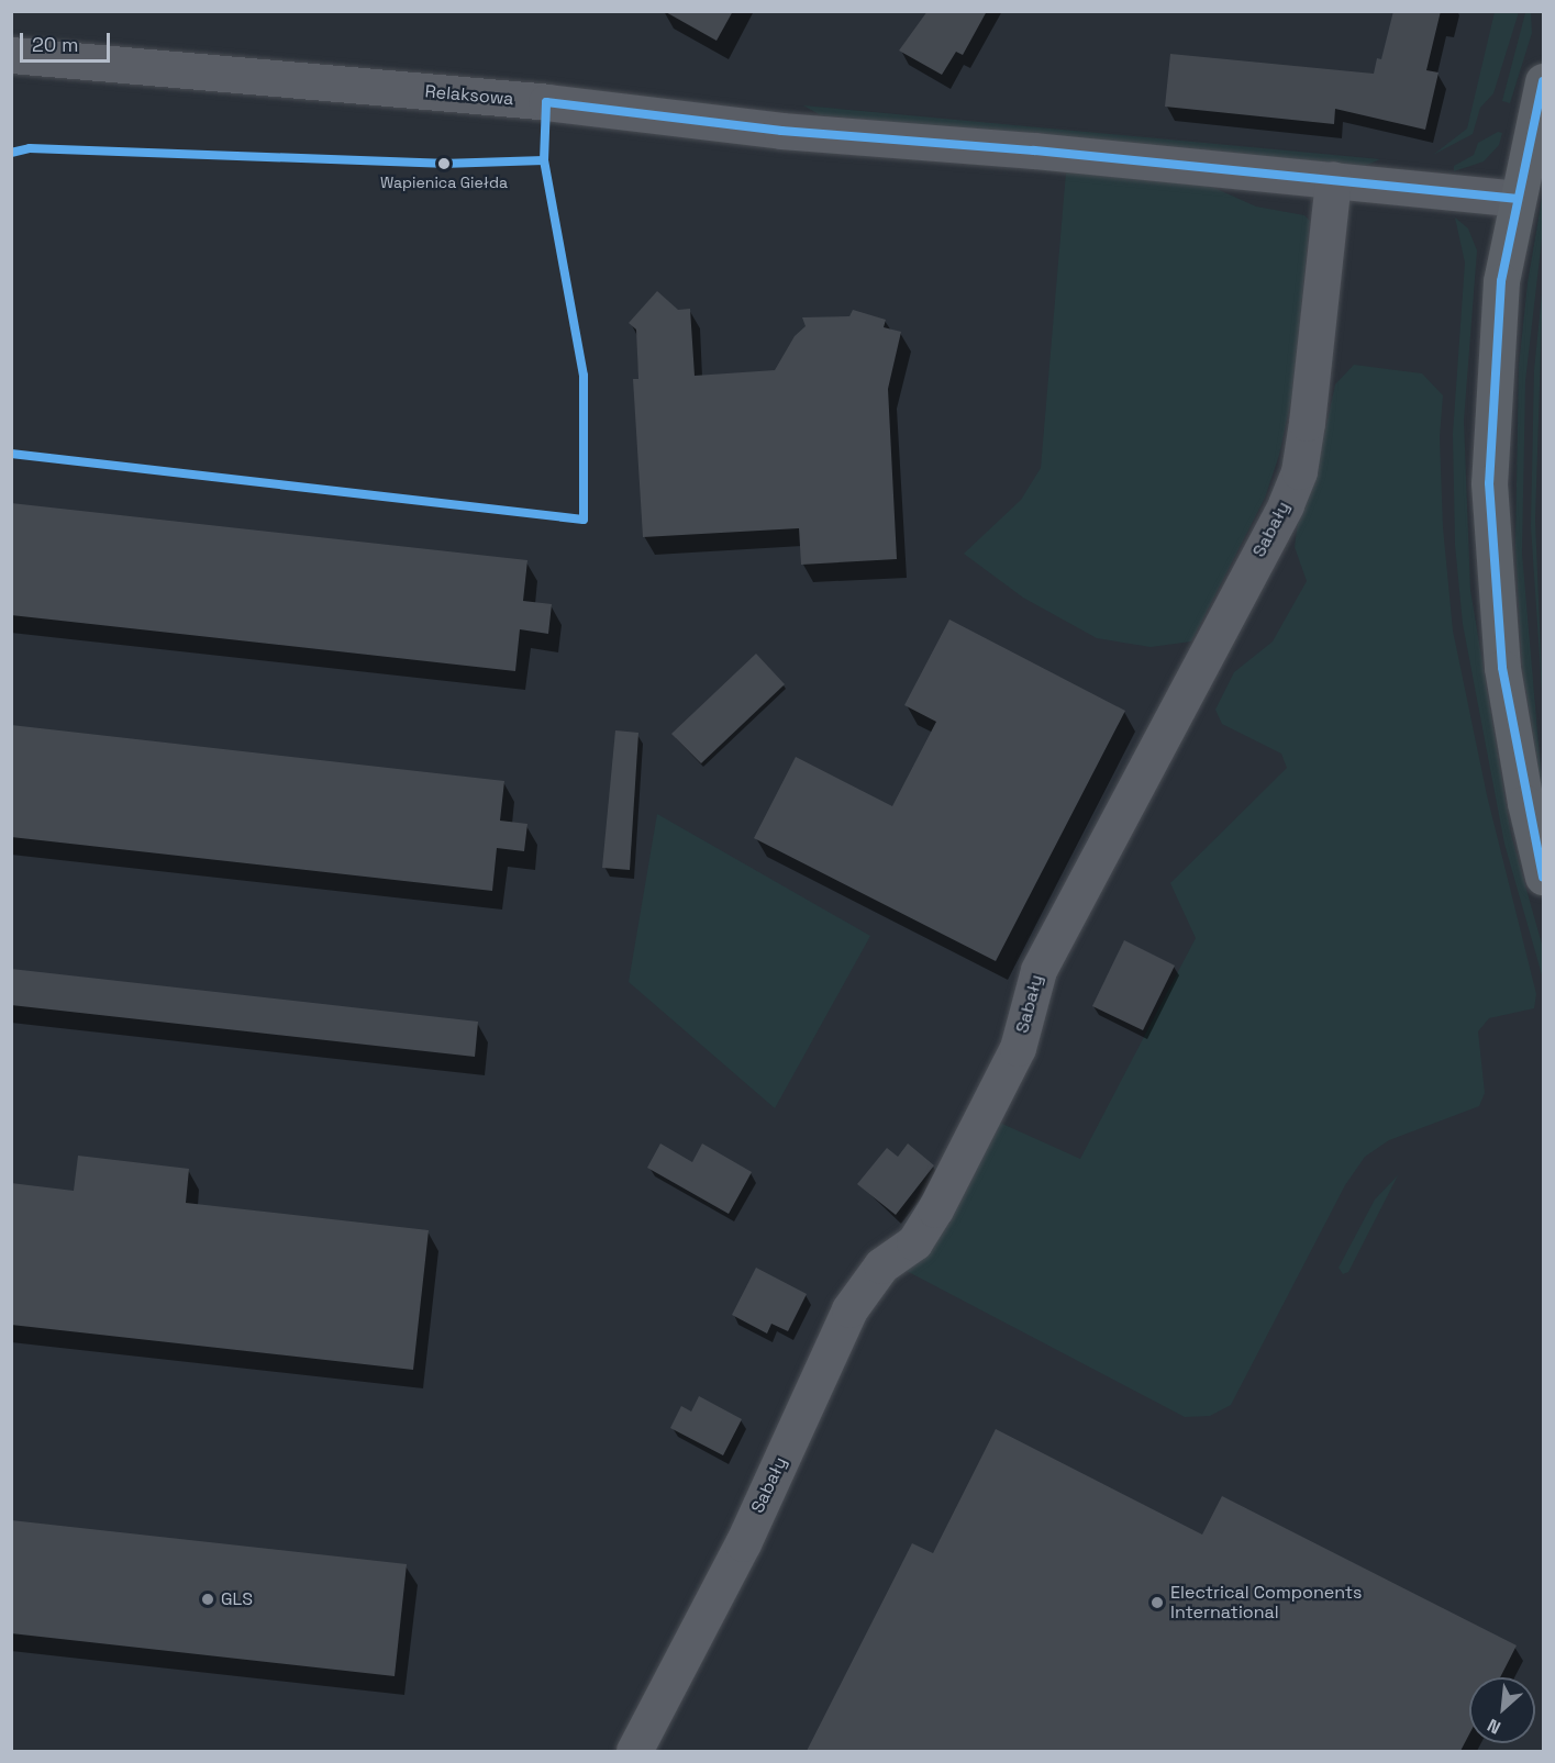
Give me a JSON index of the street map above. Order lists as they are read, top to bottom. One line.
{"streets":{"street":["Relaksowa","Sabały"]},"crossings":[["Relaksowa","Sabały"]],"places":["Wapienica Giełda","GLS","Electrical Components International"],"scale_bar":"20 m","north":"bottom left"}
